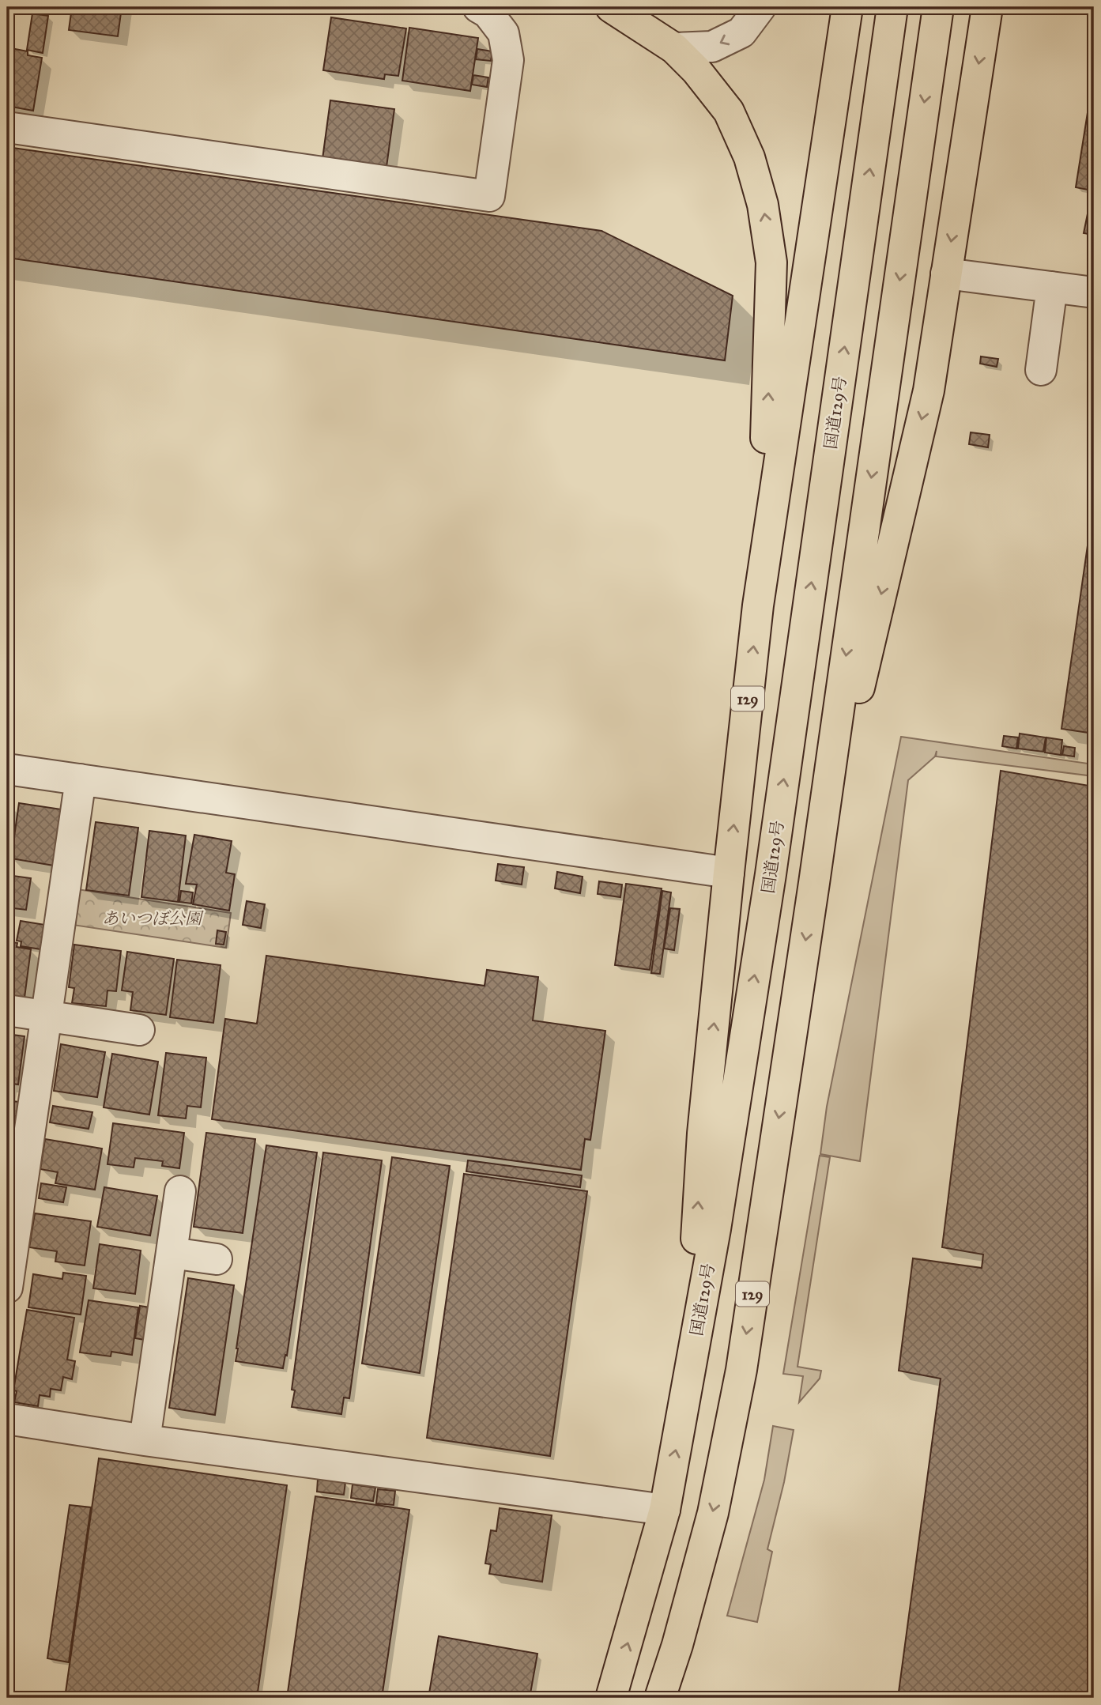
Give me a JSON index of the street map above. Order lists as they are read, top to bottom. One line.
{"streets":{"highway":["国道129号","129"]},"crossings":[["国道129号","129"]],"parks":["あいつぼ公園"]}
